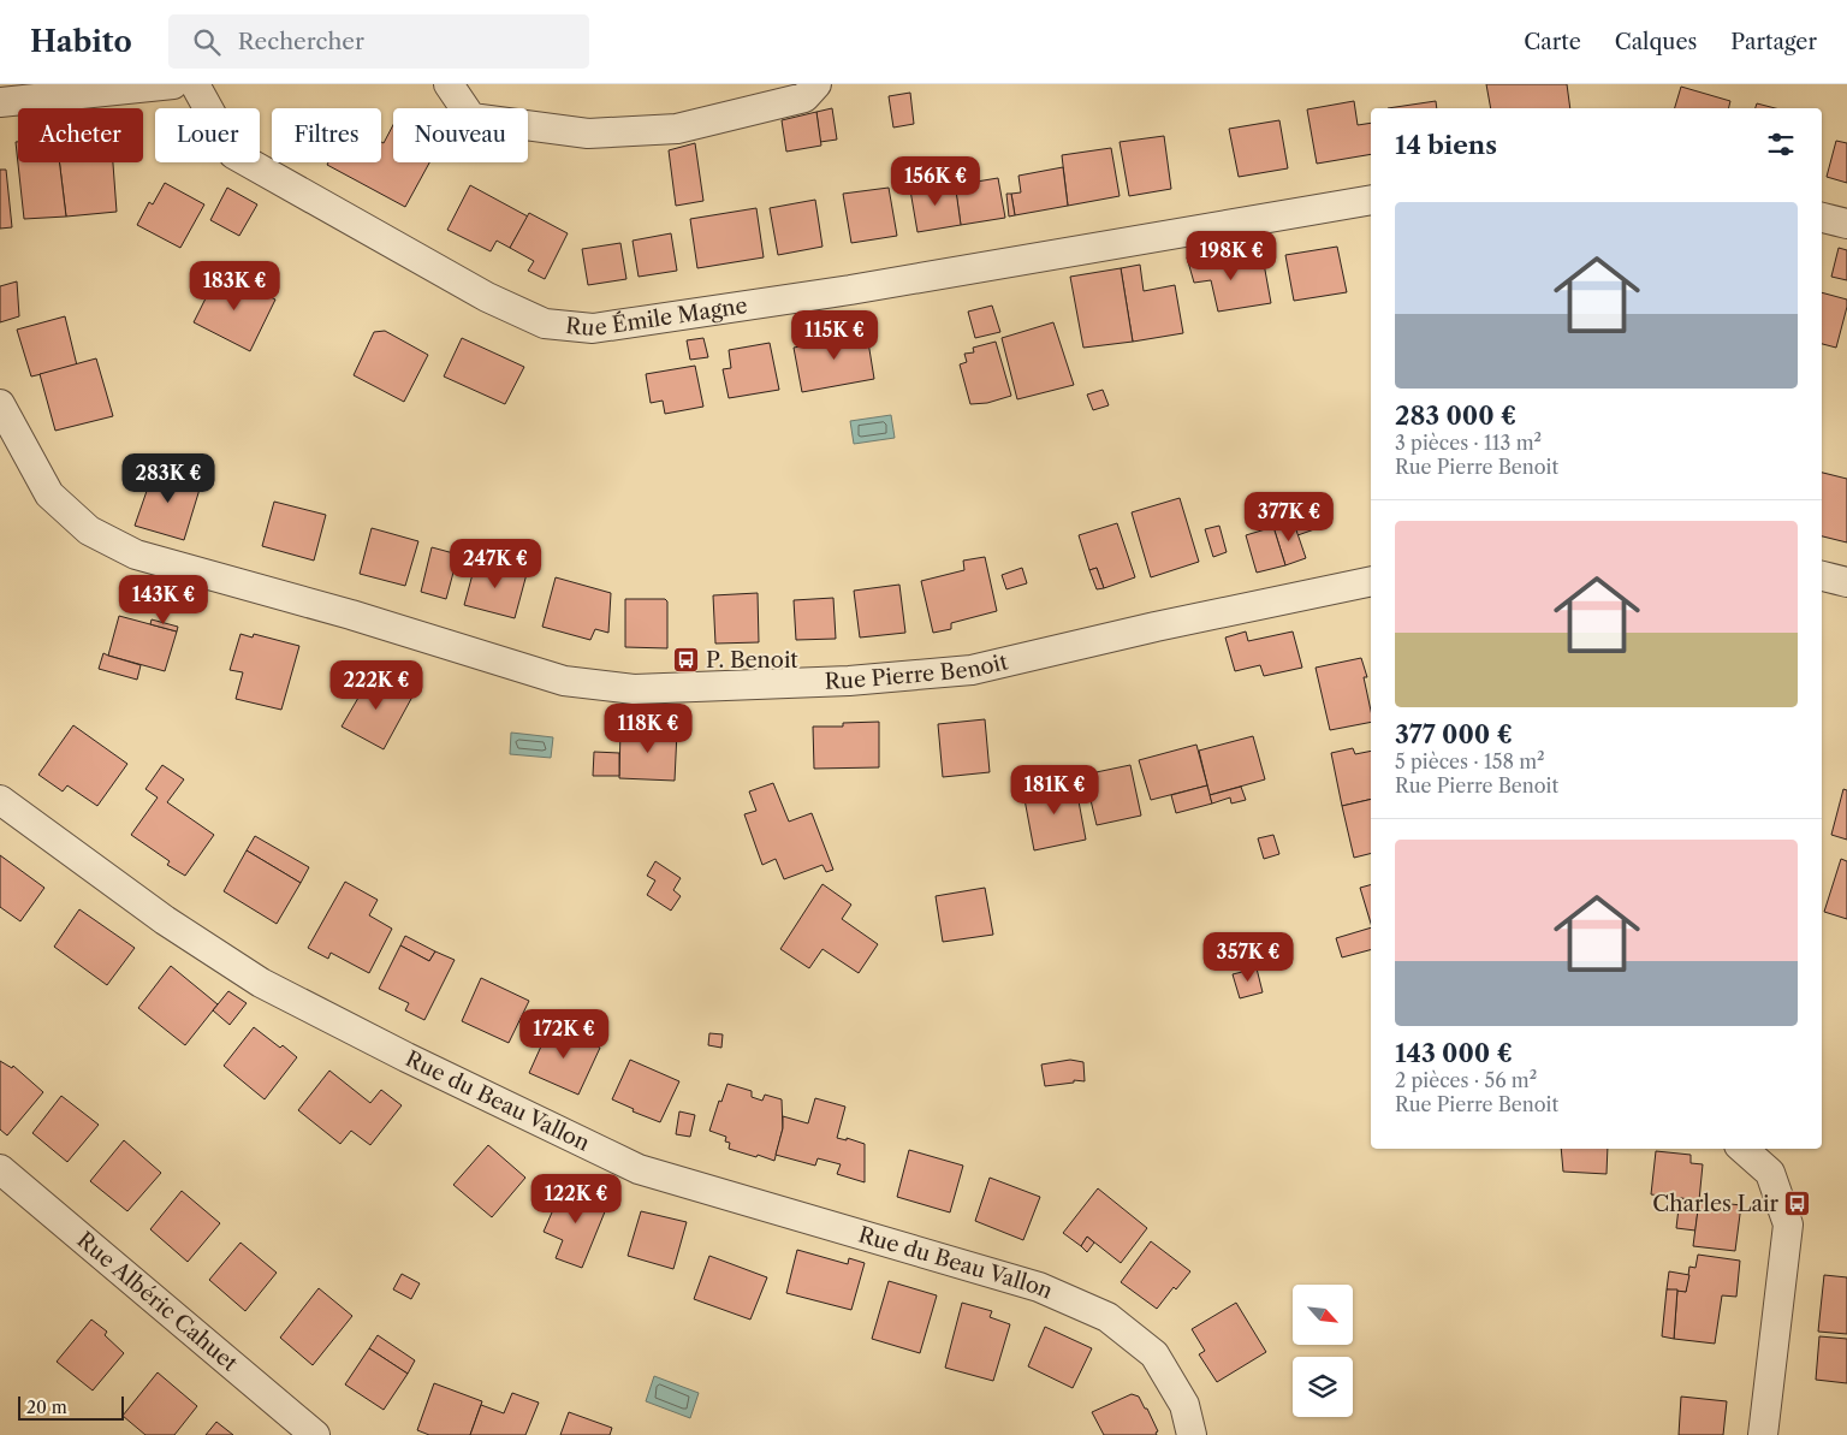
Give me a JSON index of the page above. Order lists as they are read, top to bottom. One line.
{"streets":{"street":["Rue Émile Magne","Rue Pierre Benoit","Rue du Beau Vallon","Rue Albéric Cahuet"]},"places":{"bus stop":["P. Benoit","Charles Lair"]},"scale_bar":"20 m","north":"bottom right","page":{"header":"Habito","search":"Rechercher","nav":["Carte","Calques","Partager"],"chip":["Acheter","Louer","Filtres","Nouveau"],"heading":"14 biens","price":["156K €","198K €","183K €","115K €","283K €","377K €","247K €","143K €","222K €","118K €","181K €","357K €","172K €","122K €"],"list":[{"name":"283 000 €","note":"3 pièces · 113 m² · Rue Pierre Benoit"},{"name":"377 000 €","note":"5 pièces · 158 m² · Rue Pierre Benoit"},{"name":"143 000 €","note":"2 pièces · 56 m² · Rue Pierre Benoit"}],"scale":"20 m"}}
